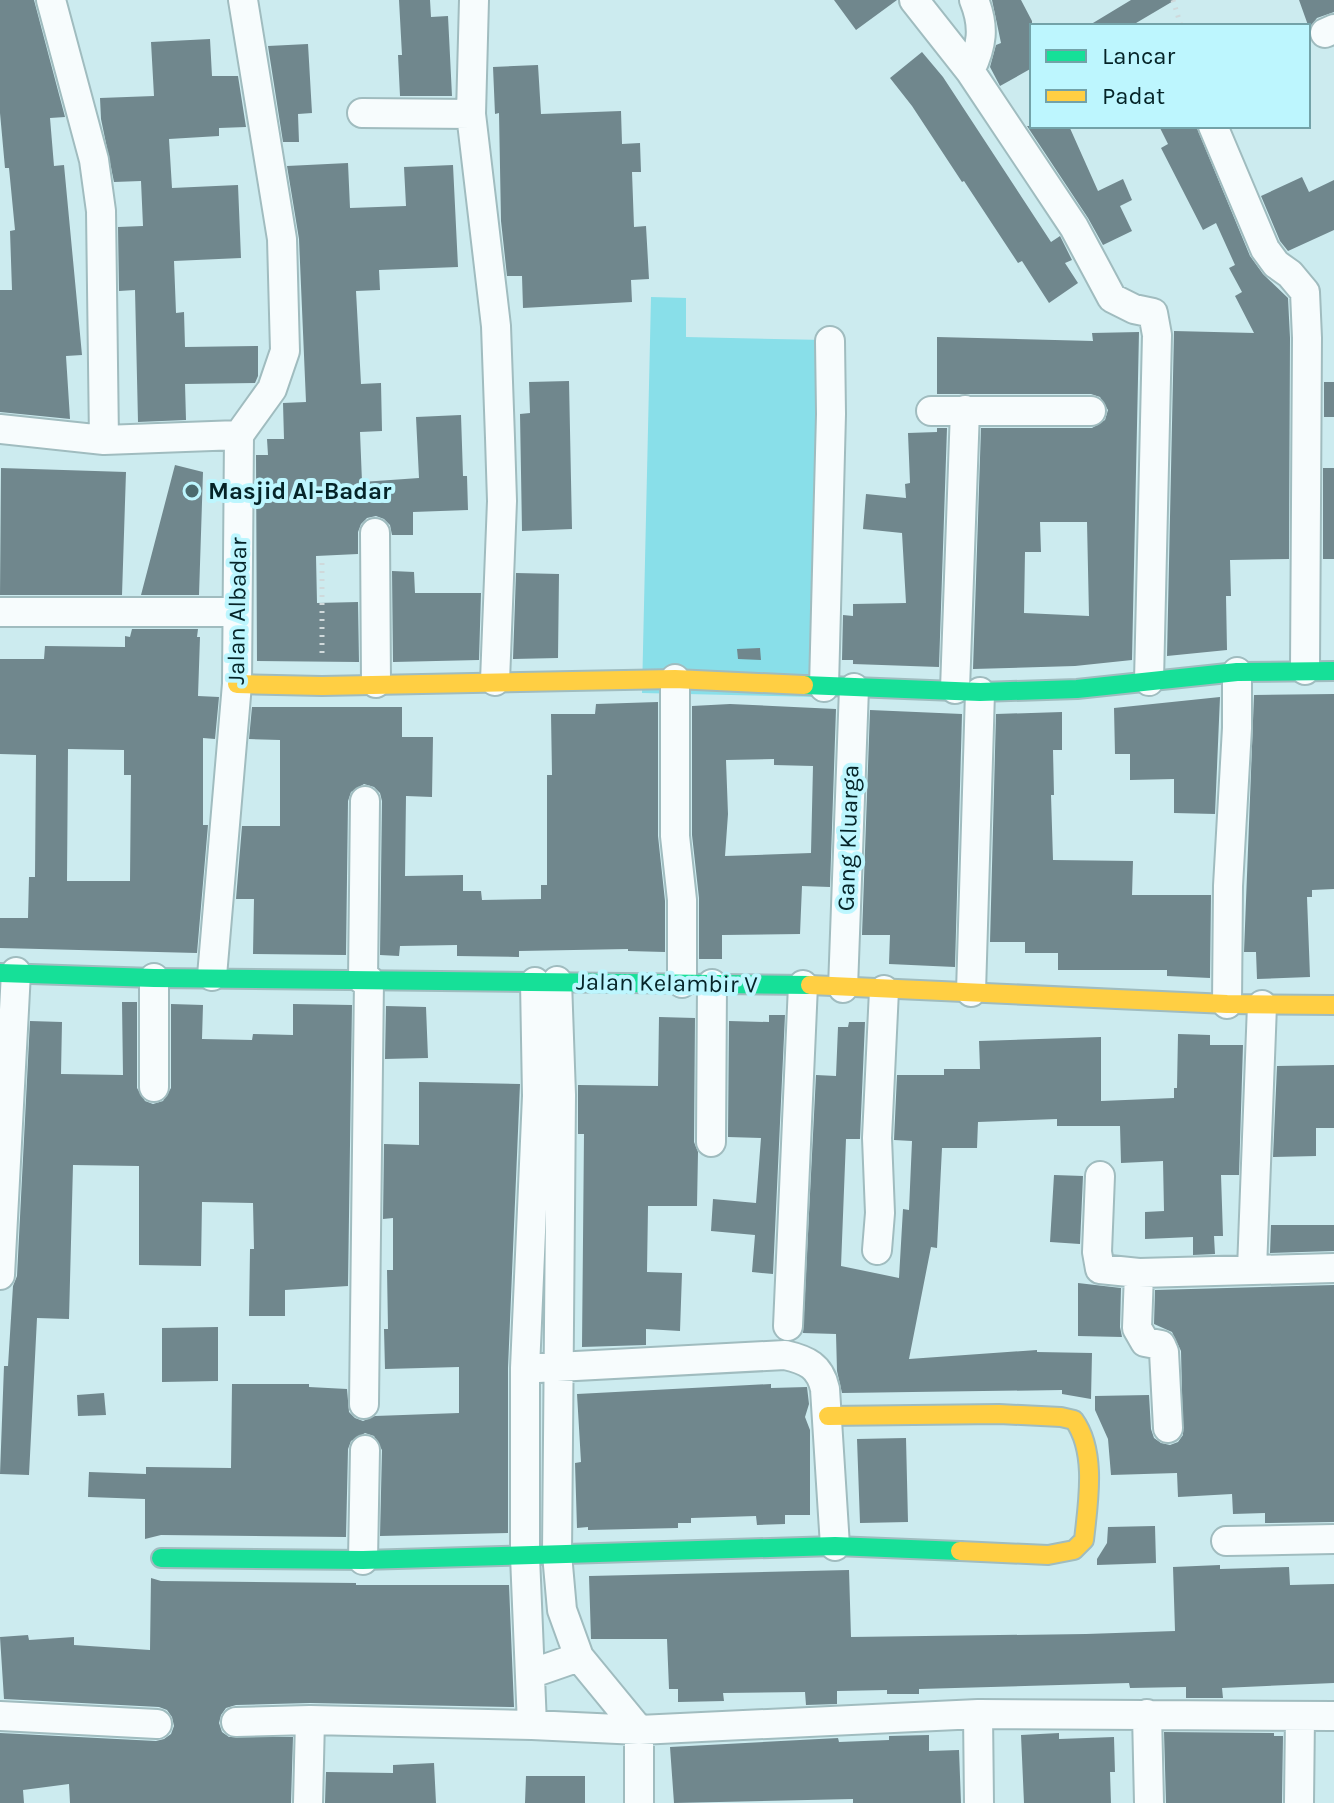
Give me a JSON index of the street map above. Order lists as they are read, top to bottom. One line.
{"streets":{"street":["Jalan Albadar","Gang Kluarga","Jalan Kelambir V"]},"crossings":[["Jalan Albadar","Jalan Kelambir V"],["Gang Kluarga","Jalan Kelambir V"]],"places":["Masjid Al-Badar"],"legend":["Lancar","Padat"]}
